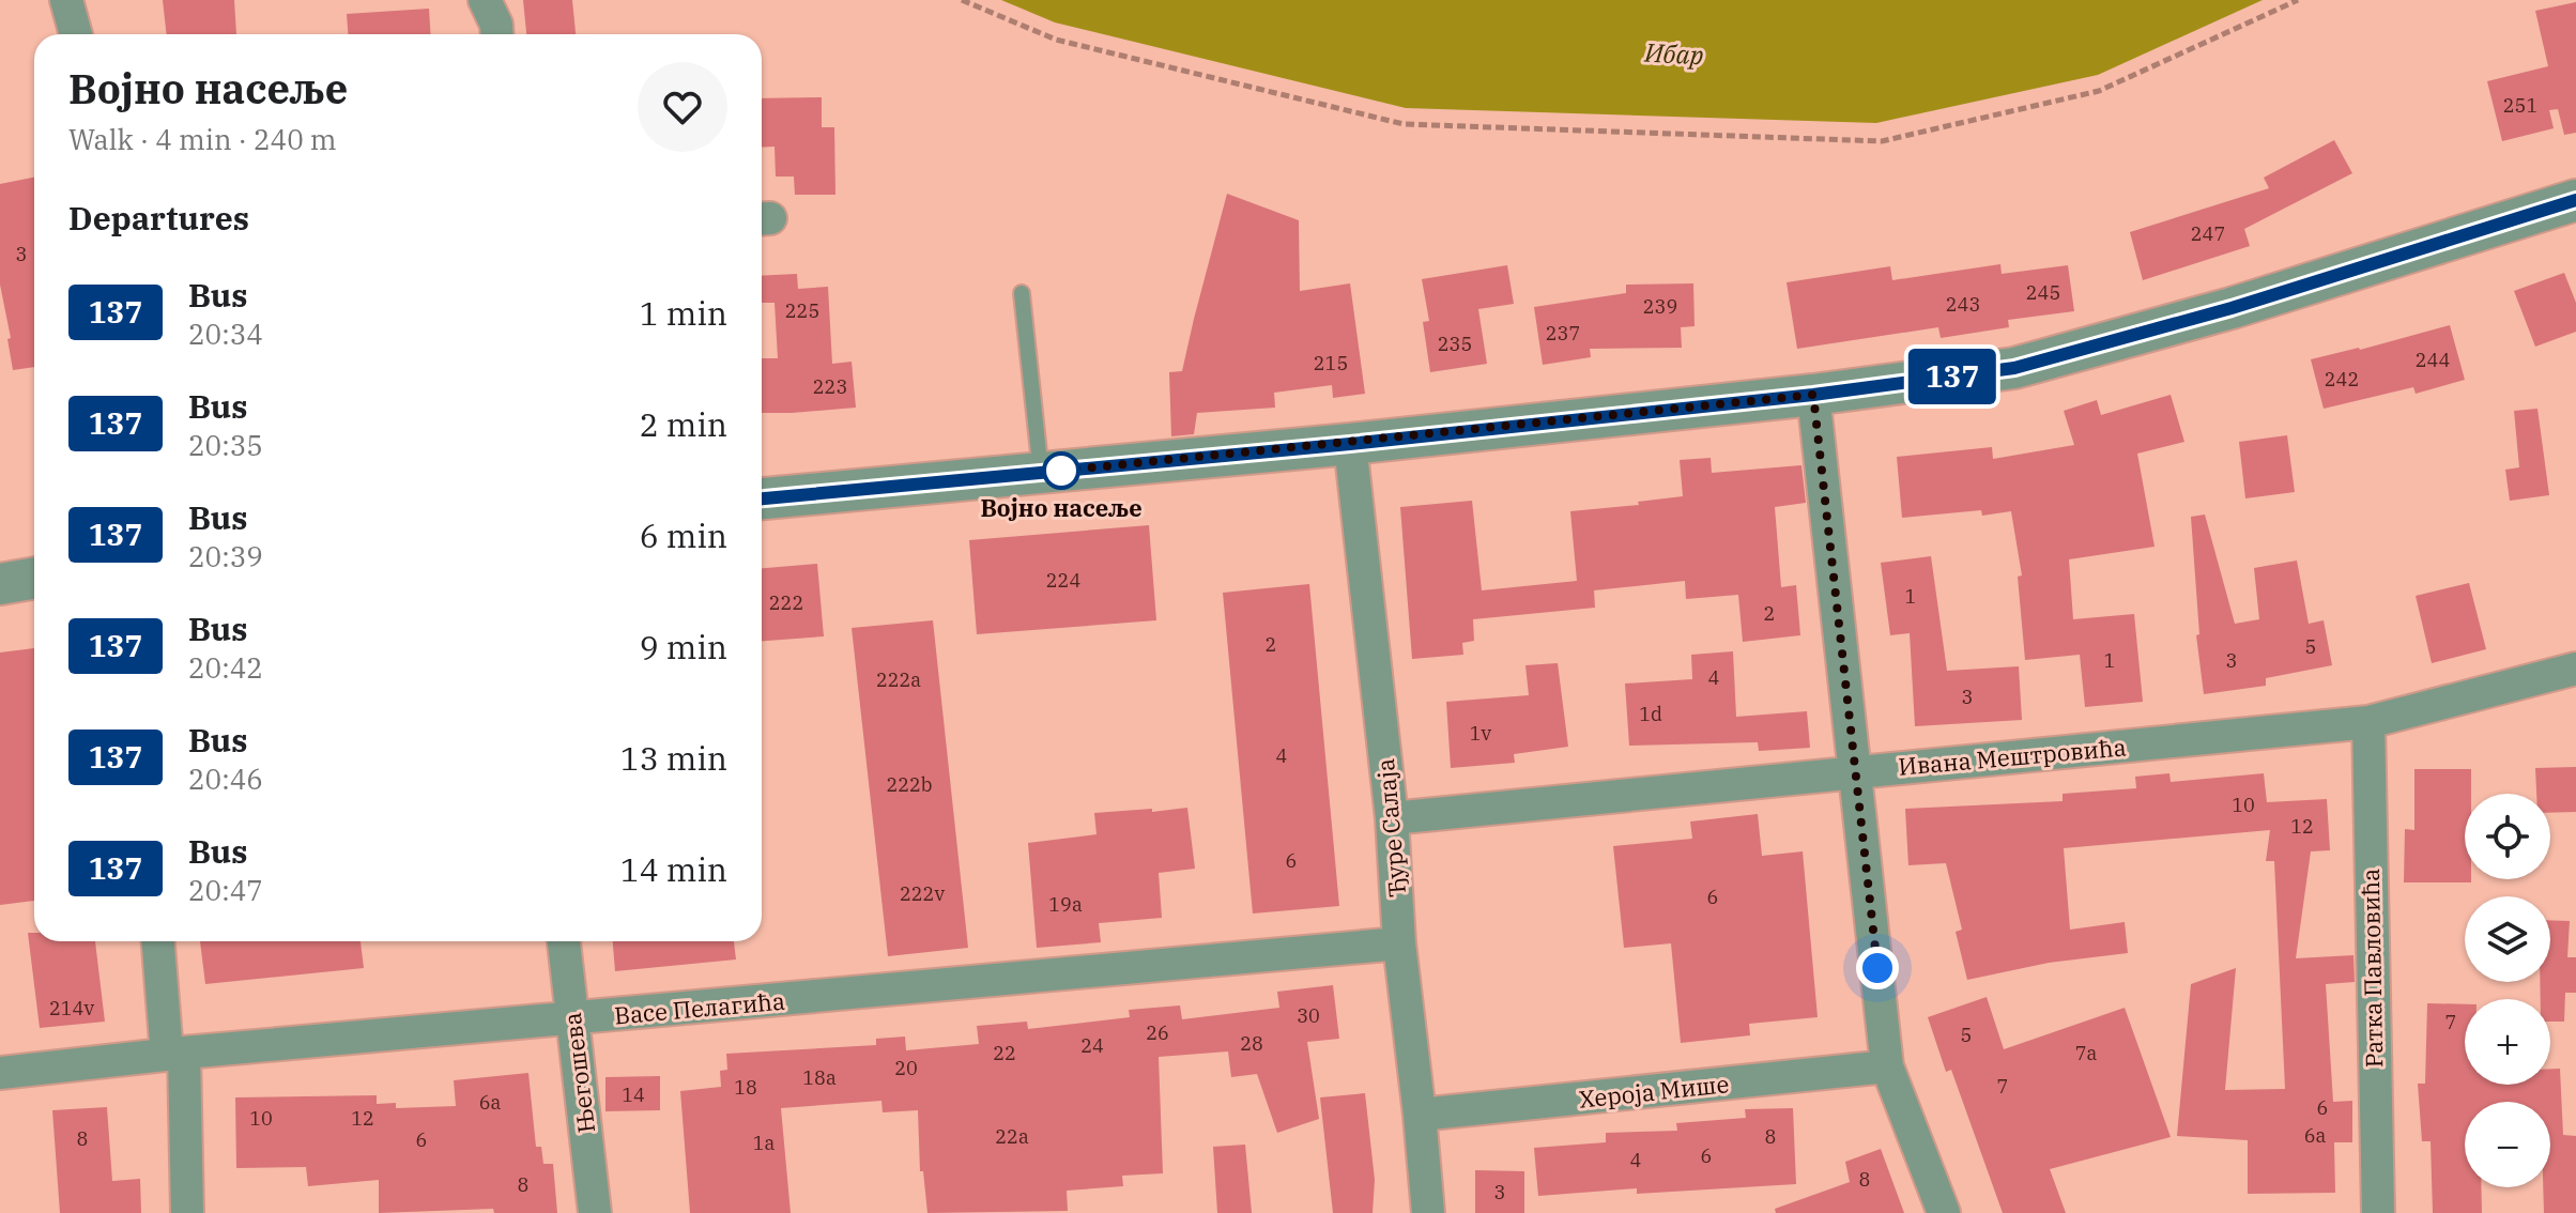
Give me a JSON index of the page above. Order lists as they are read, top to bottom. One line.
{"streets":{"street":["Ивана Мештровића","Ђуре Салаја","Ратка Павловића","Васе Пелагића","Његошева","Хероја Мише"]},"crossings":[["Ивана Мештровића","Ђуре Салаја"],["Ивана Мештровића","Ратка Павловића"],["Ђуре Салаја","Васе Пелагића"],["Ђуре Салаја","Хероја Мише"],["Васе Пелагића","Његошева"]],"water":["Ибар"],"places":["Војно насеље"],"lines":["bus line 137"],"house_numbers":["251","247","3","245","243","239","225","237","235","244","215","242","223","224","1","222","2","2","5","1","3","4","222a","3","1d","1v","4","222b","10","12","6","222v","6","19a","214v","30","7","26","5","28","24","22","7a","20","18a","7","18","14","6a","6","10","12","6a","22a","8","8","6","1a","6","4","8","8","3"],"page":{"on_map":"137","heading":[["Војно насеље","Walk · 4 min · 240 m"],"Departures"],"list":[{"mark":"137","name":"Bus","note":"20:34","value":"1 min"},{"mark":"137","name":"Bus","note":"20:35","value":"2 min"},{"mark":"137","name":"Bus","note":"20:39","value":"6 min"},{"mark":"137","name":"Bus","note":"20:42","value":"9 min"},{"mark":"137","name":"Bus","note":"20:46","value":"13 min"},{"mark":"137","name":"Bus","note":"20:47","value":"14 min"}],"map_buttons":["+","−"]}}
